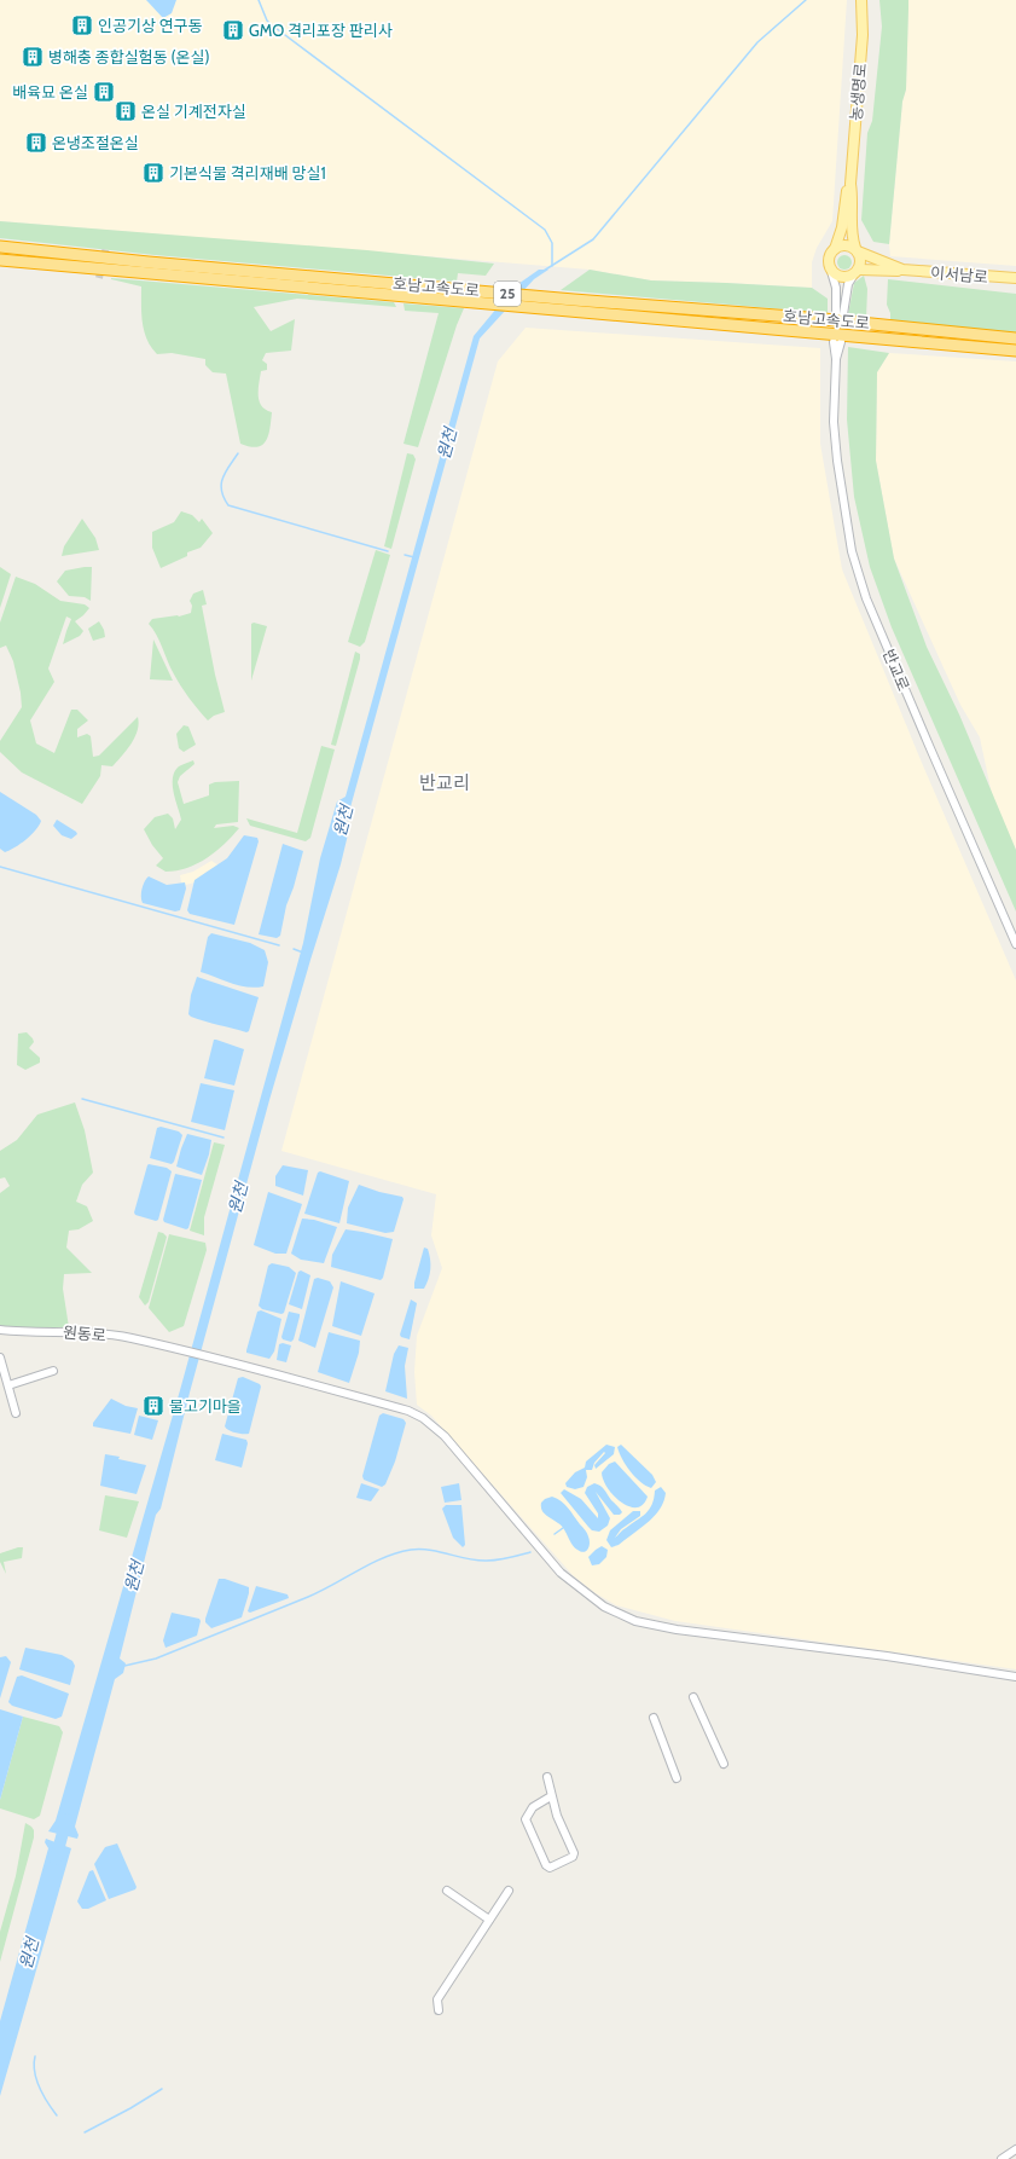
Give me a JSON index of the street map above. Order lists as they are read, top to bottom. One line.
{"streets":{"highway":["호남고속도로","25"],"main road":["농생명로","이서남로"],"street":["반교로","원동로"]},"crossings":[["농생명로","이서남로"]],"districts":["반교리"],"water":["원천"],"places":{"building":["인공기상 연구동","GMO 격리포장 판리사","병해충 종합실험동 (온실)","배육묘 온실","온실 기계전자실","온냉조절온실","기본식물 격리재배 망실1","물고기마을"]}}
